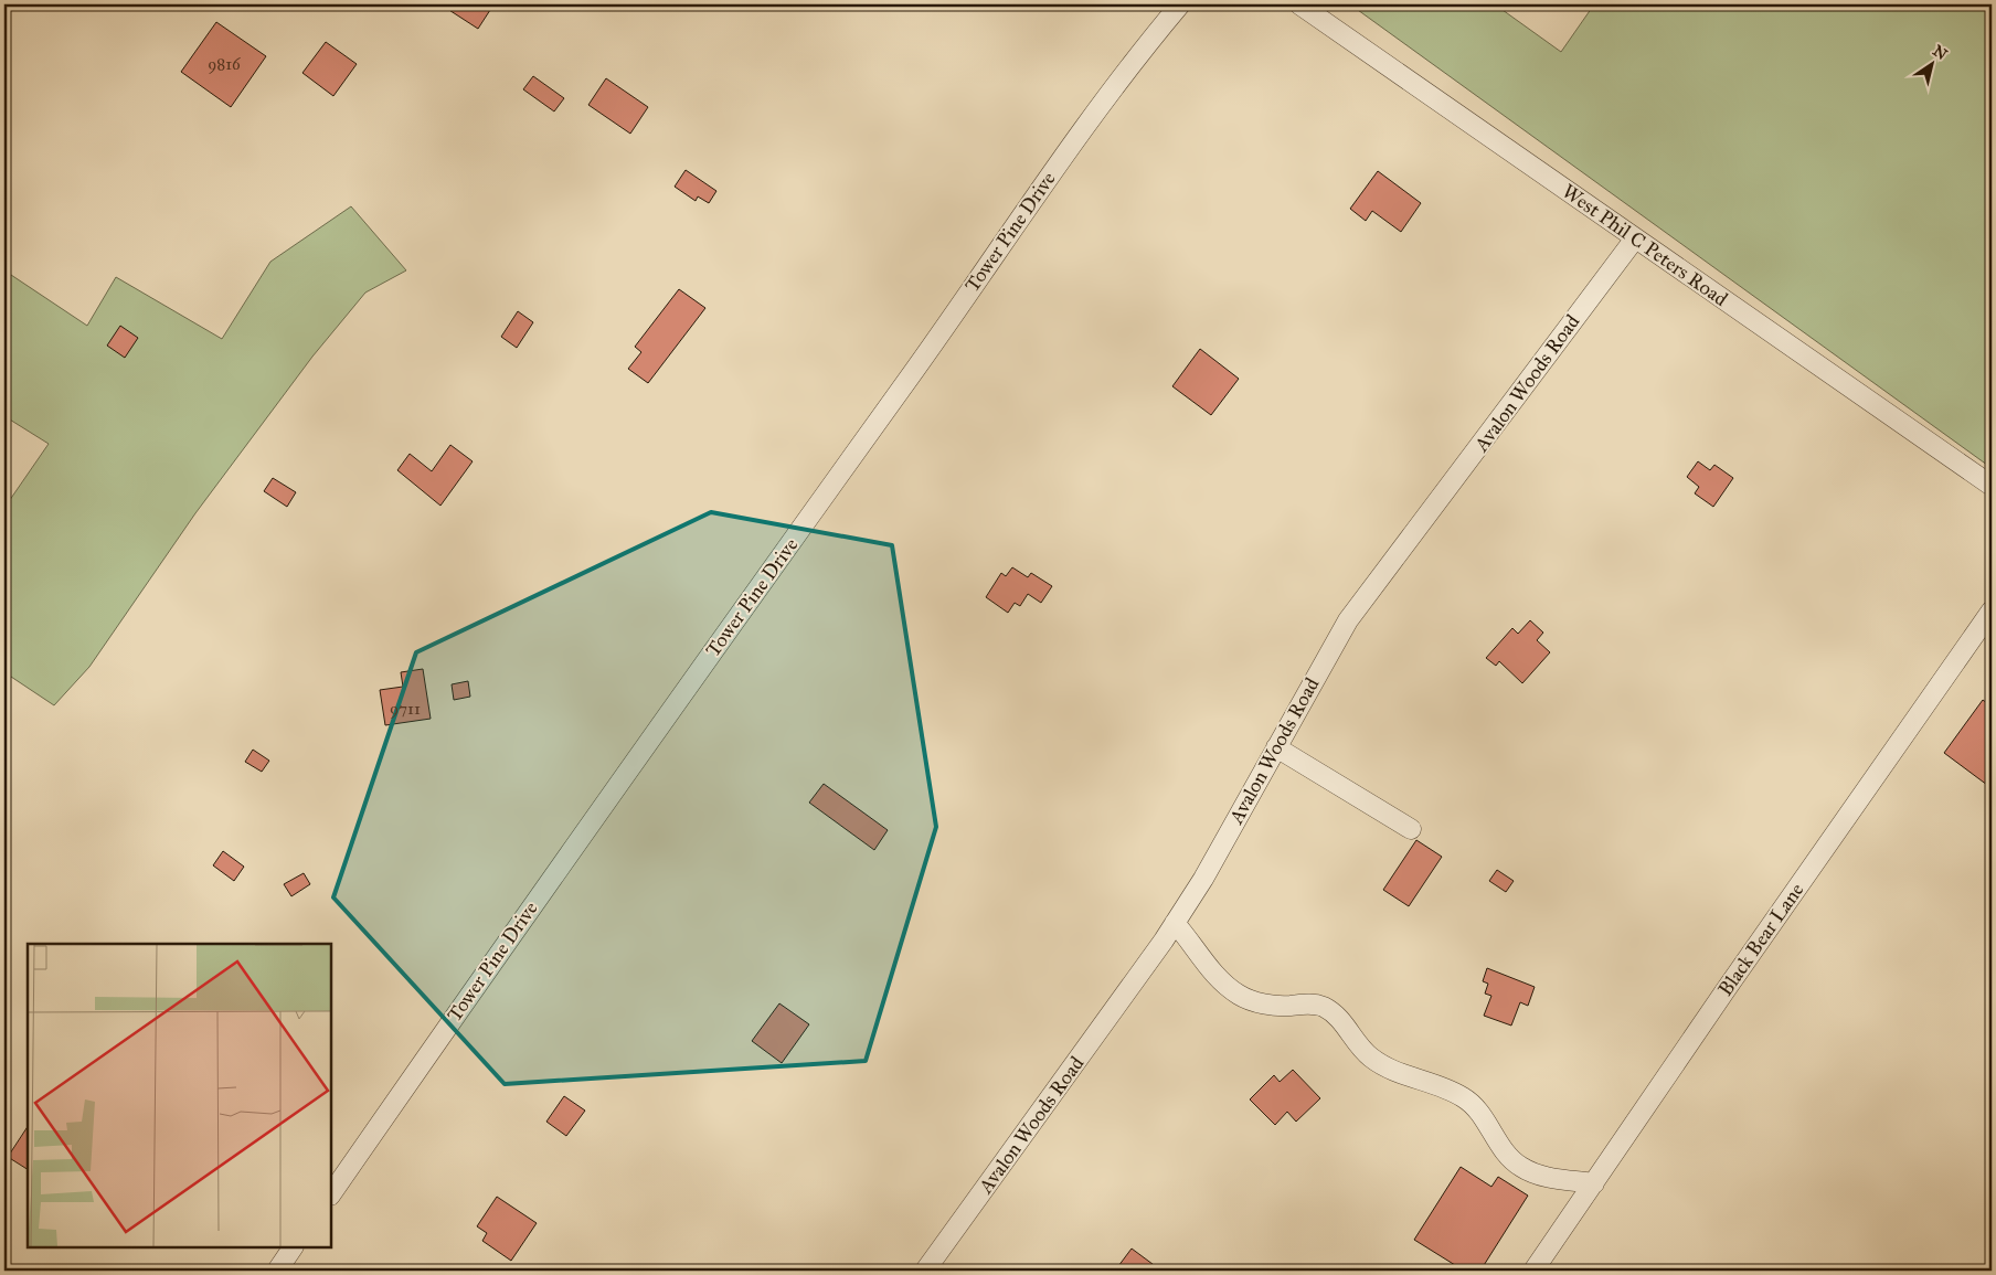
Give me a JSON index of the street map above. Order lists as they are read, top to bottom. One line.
{"streets":{"street":["Tower Pine Drive","West Phil C Peters Road","Avalon Woods Road","Black Bear Lane"]},"crossings":[["West Phil C Peters Road","Avalon Woods Road"]],"house_numbers":["9816","9711"],"north":"top right"}
